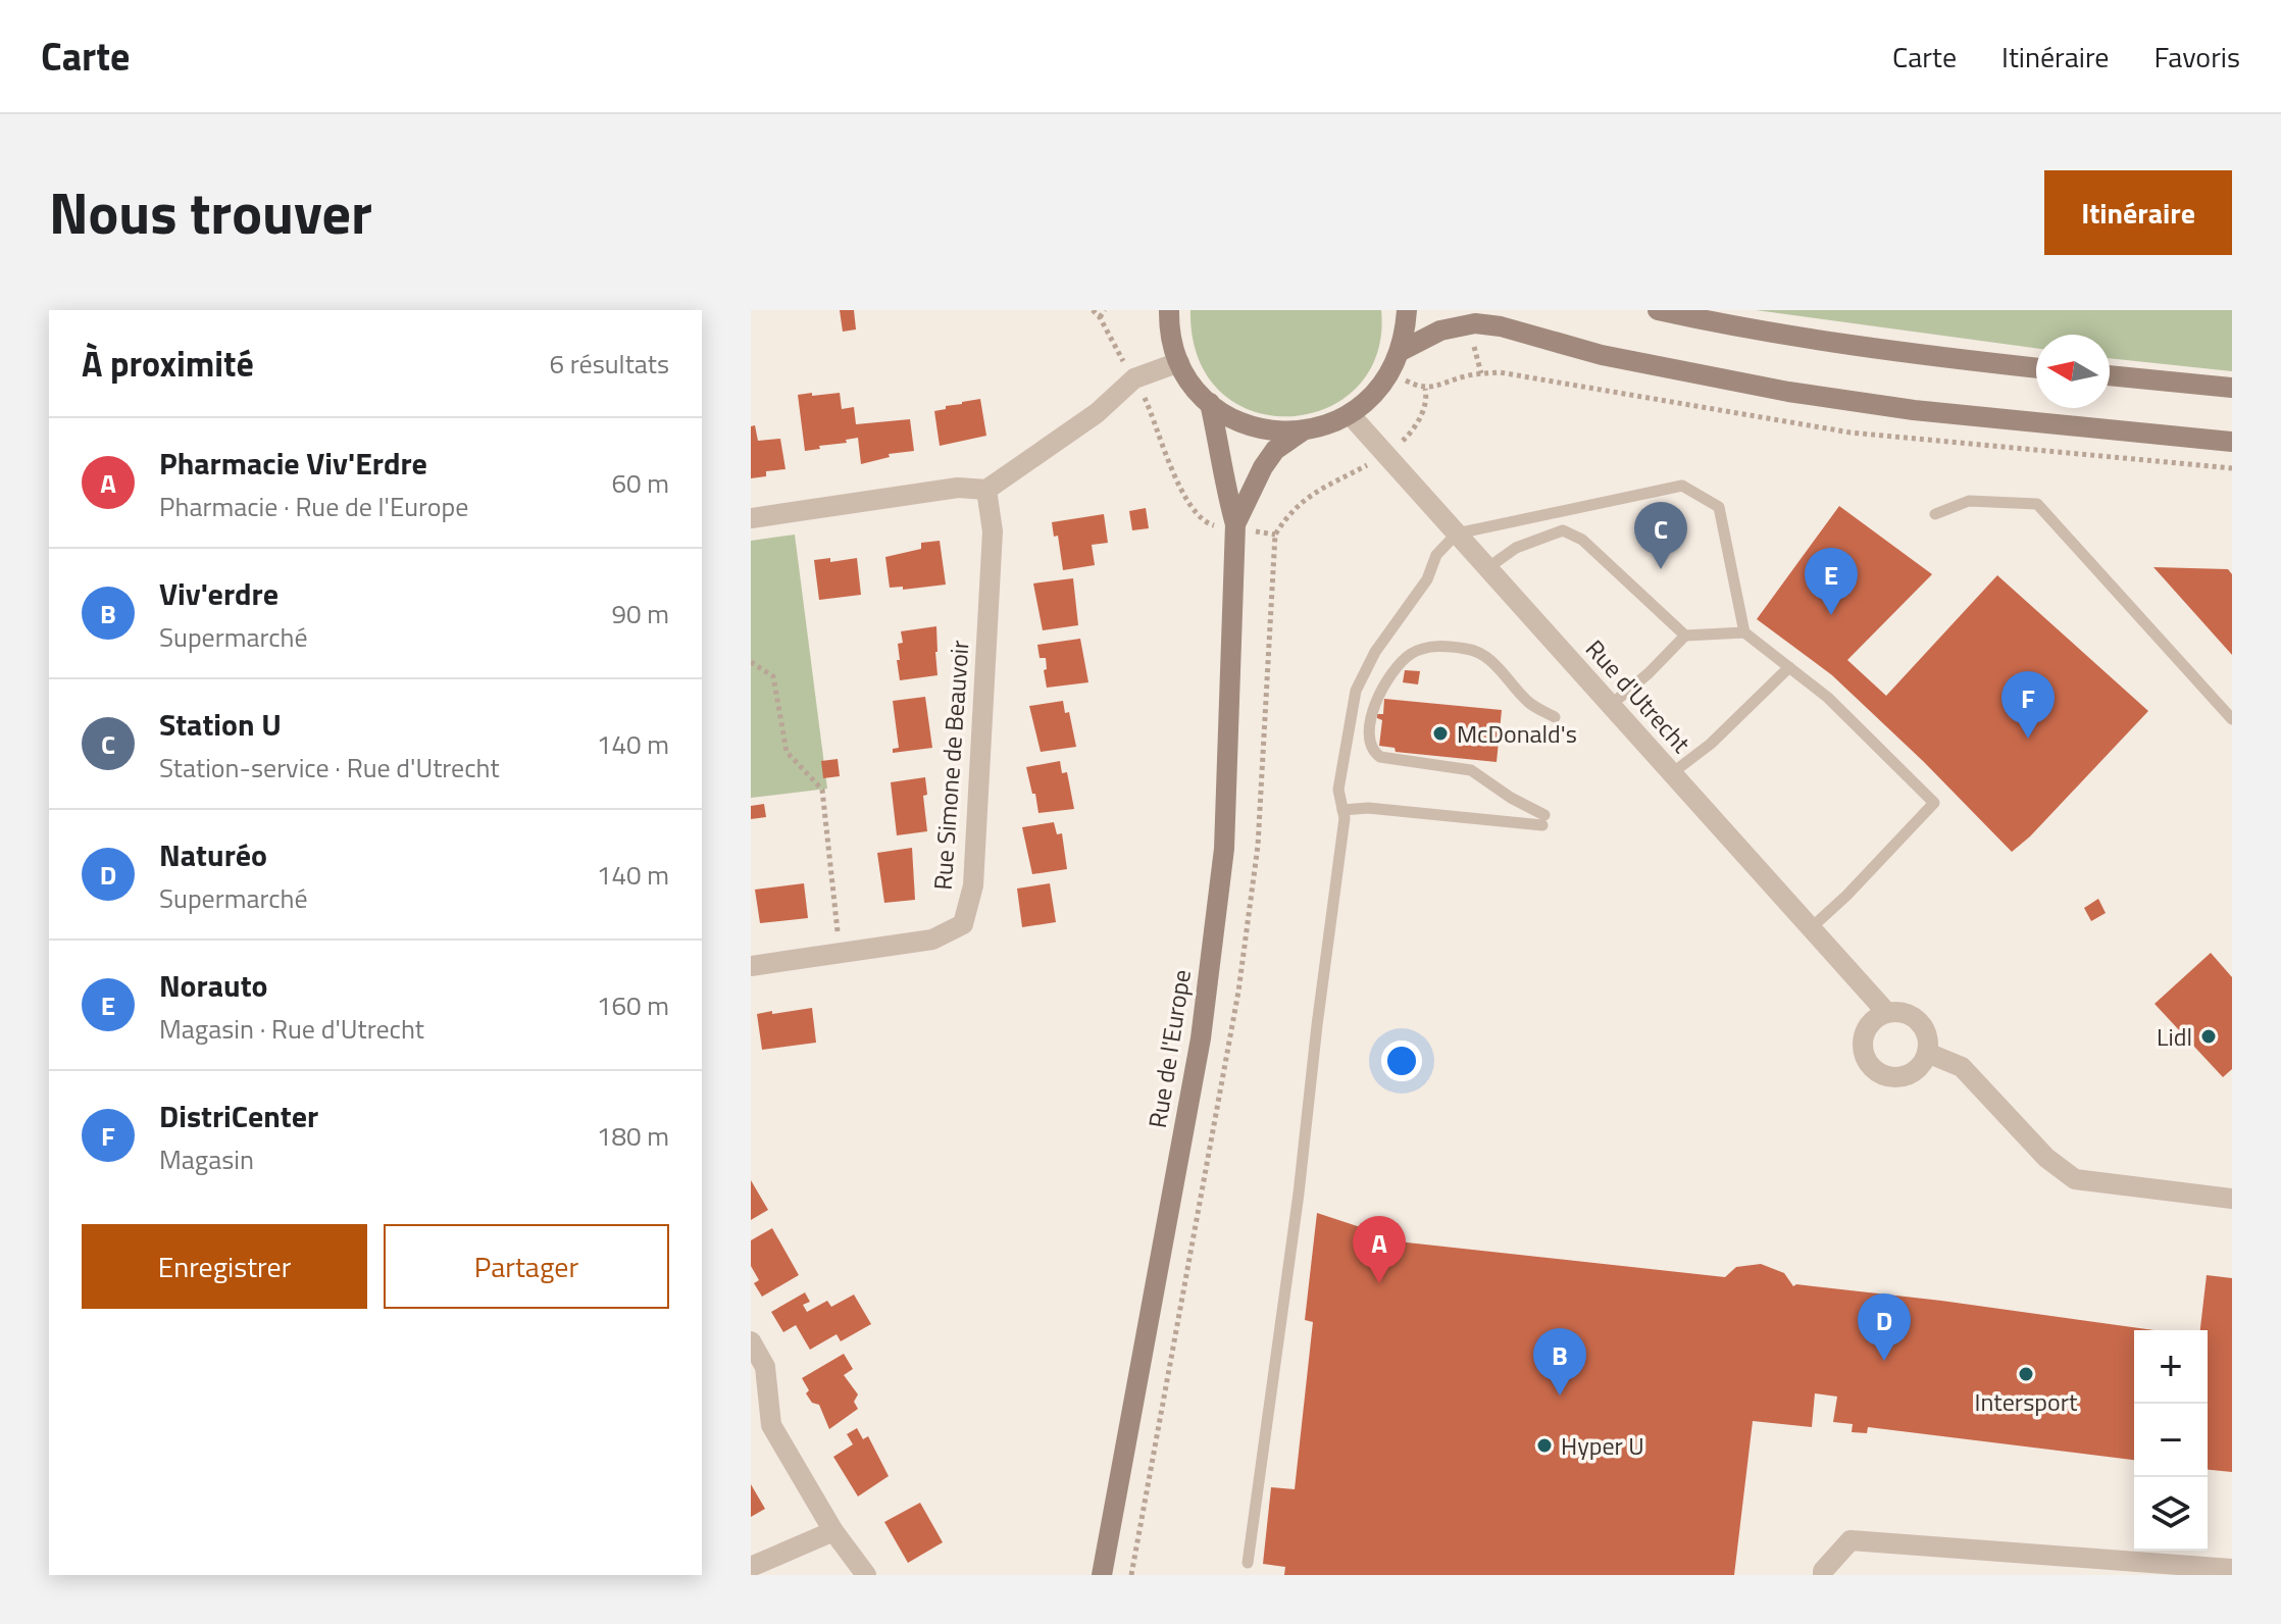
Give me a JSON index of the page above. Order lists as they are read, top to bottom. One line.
{"streets":{"main road":["Rue de l'Europe"],"street":["Rue d'Utrecht","Rue Simone de Beauvoir"]},"places":["McDonald's","Lidl","Intersport","Hyper U"],"north":"left","page":{"header":"Carte","nav":["Carte","Itinéraire","Favoris"],"title":"Nous trouver","buttons":["Itinéraire",["Enregistrer","Partager"]],"heading":["À proximité","6 résultats"],"list":[{"mark":"A","name":"Pharmacie Viv'Erdre","note":"Pharmacie · Rue de l'Europe","value":"60 m"},{"mark":"B","name":"Viv'erdre","note":"Supermarché","value":"90 m"},{"mark":"C","name":"Station U","note":"Station-service · Rue d'Utrecht","value":"140 m"},{"mark":"D","name":"Naturéo","note":"Supermarché","value":"140 m"},{"mark":"E","name":"Norauto","note":"Magasin · Rue d'Utrecht","value":"160 m"},{"mark":"F","name":"DistriCenter","note":"Magasin","value":"180 m"}],"pins":["C","E","F","A","D","B"],"map_buttons":["+","−"]}}
